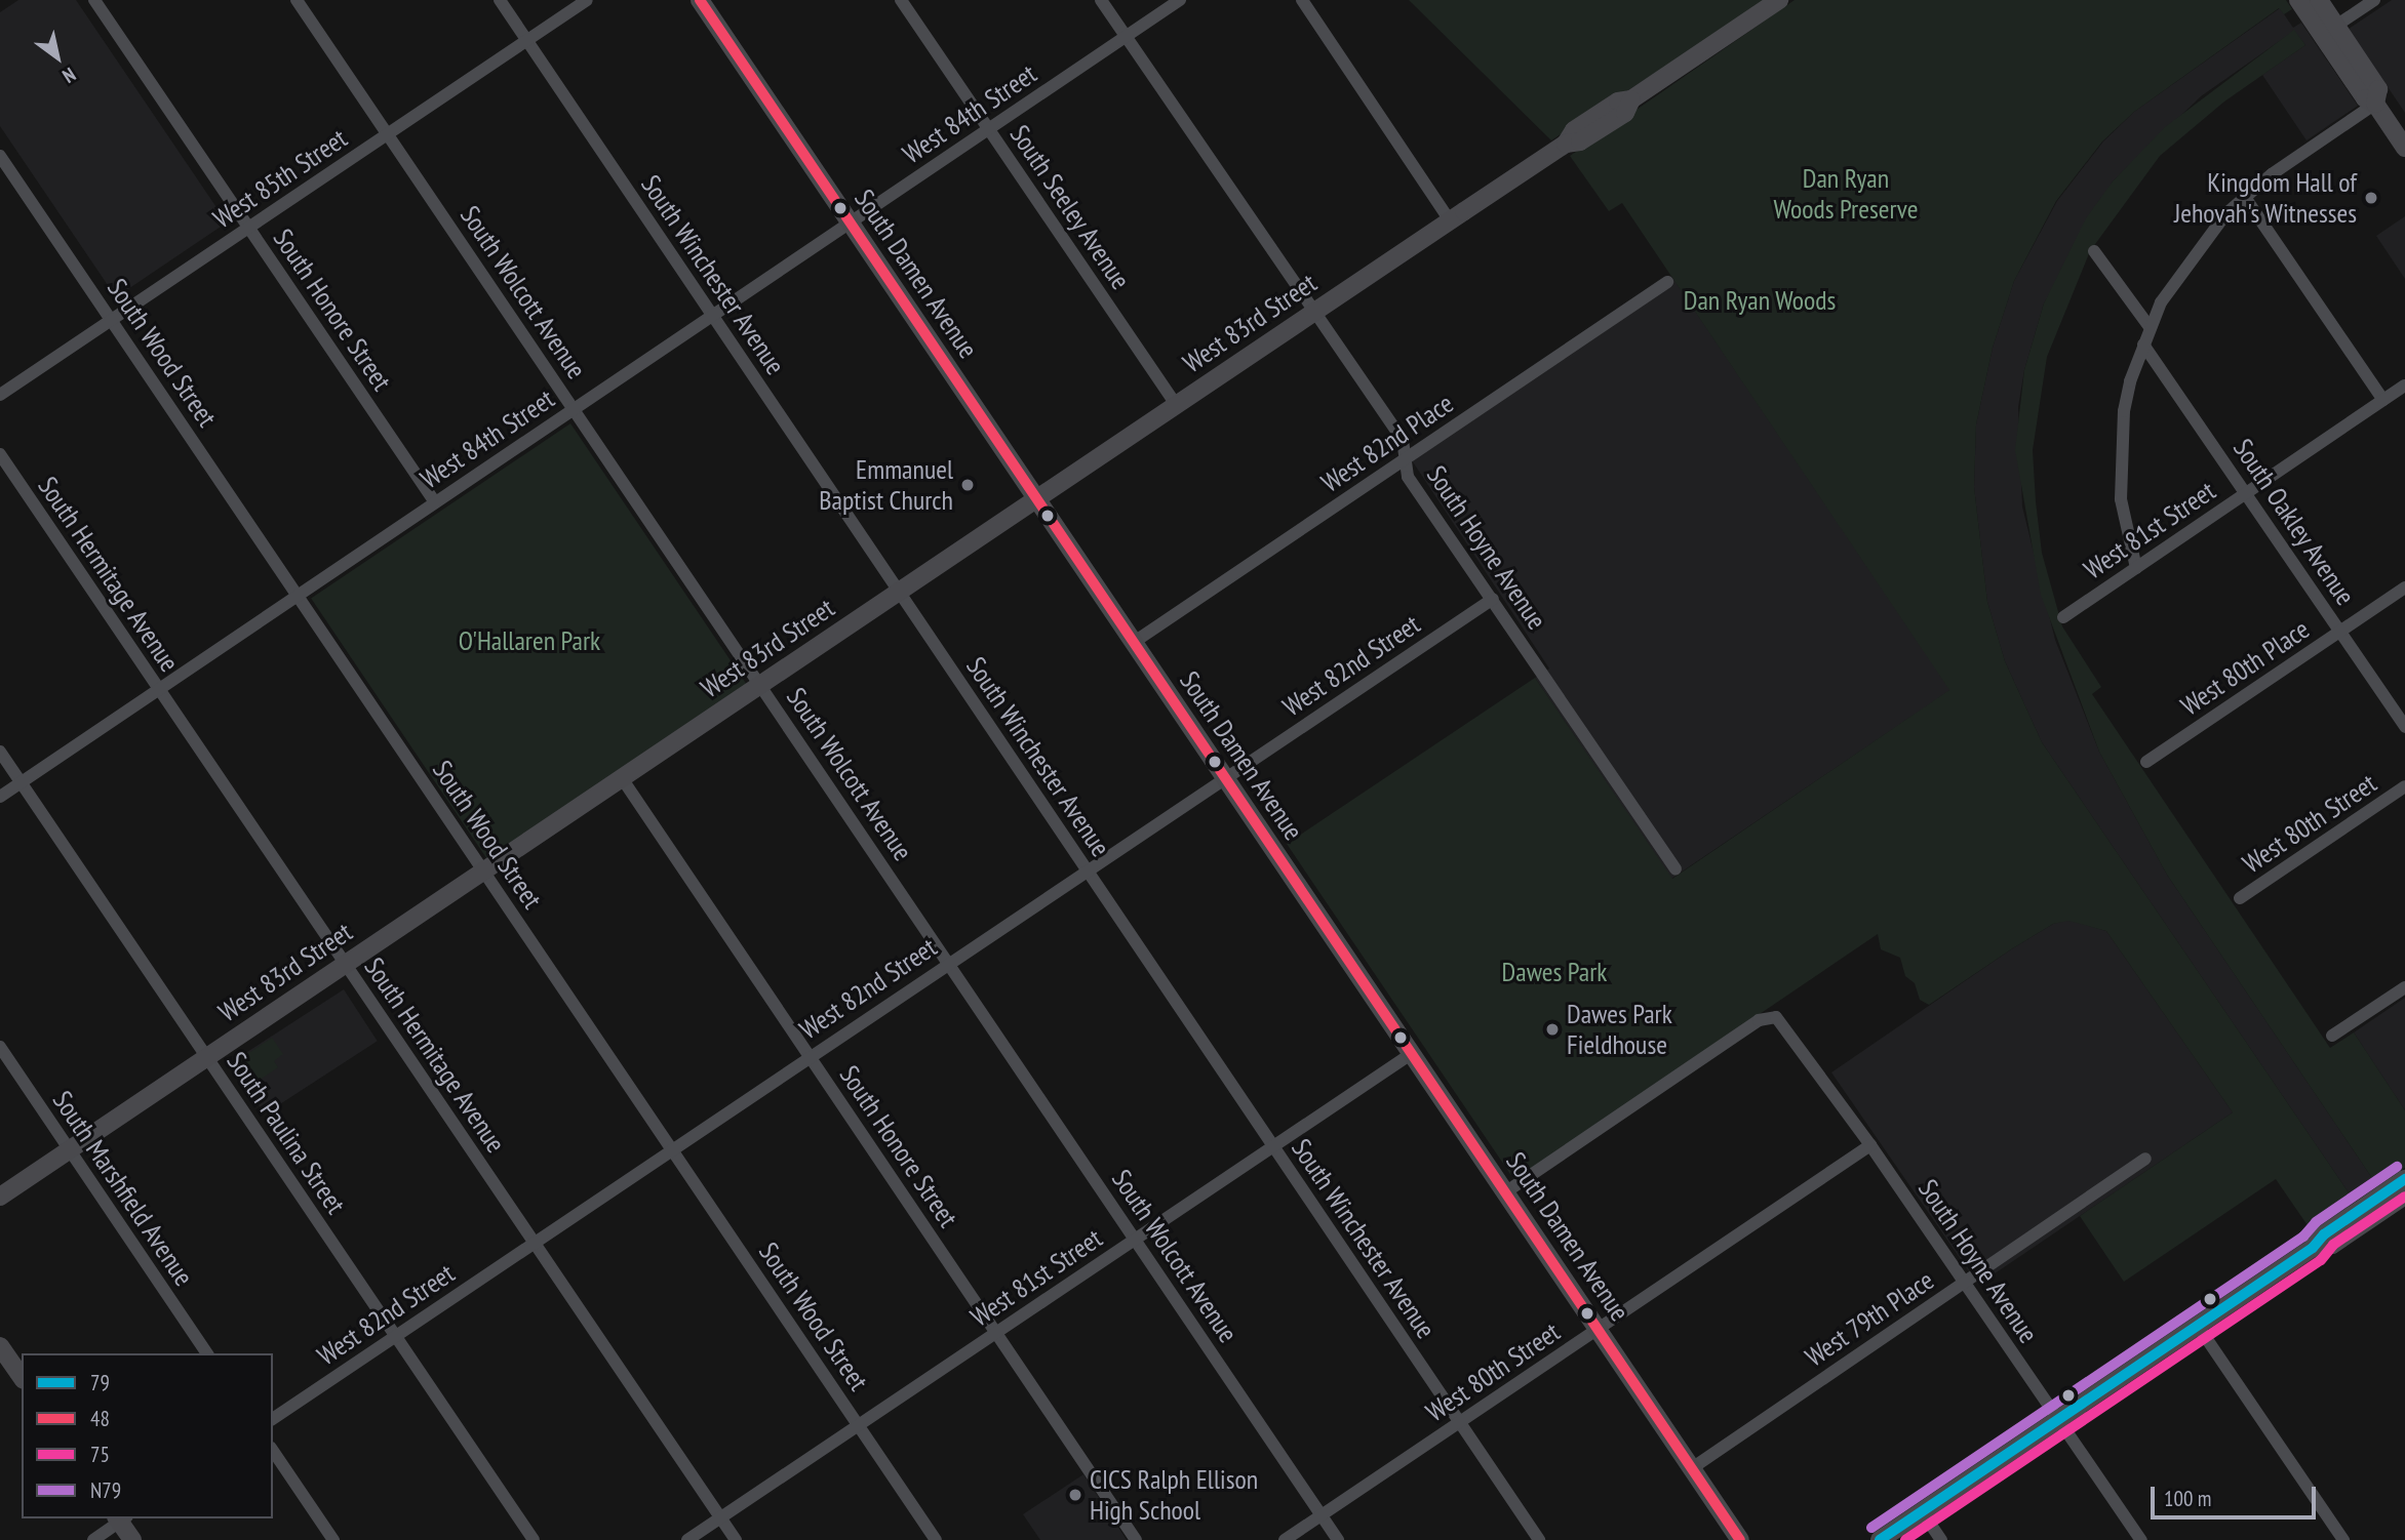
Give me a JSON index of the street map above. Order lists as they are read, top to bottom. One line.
{"streets":{"street":["West 84th Street","West 85th Street","South Seeley Avenue","South Damen Avenue","South Winchester Avenue","South Wolcott Avenue","South Honore Street","West 83rd Street","South Wood Street","West 82nd Place","South Oakley Avenue","West 81st Street","South Hoyne Avenue","South Hermitage Avenue","West 82nd Street","West 80th Place","West 80th Street","South Paulina Street","South Marshfield Avenue","West 79th Place"]},"crossings":[["West 84th Street","South Seeley Avenue"],["West 84th Street","South Damen Avenue"],["West 84th Street","South Winchester Avenue"],["West 84th Street","South Wolcott Avenue"],["West 84th Street","South Honore Street"],["West 84th Street","South Wood Street"],["West 84th Street","South Hoyne Avenue"],["West 84th Street","South Hermitage Avenue"],["West 84th Street","South Paulina Street"],["West 85th Street","South Winchester Avenue"],["West 85th Street","South Wolcott Avenue"],["West 85th Street","South Honore Street"],["West 85th Street","South Wood Street"],["South Seeley Avenue","West 83rd Street"],["South Damen Avenue","West 83rd Street"],["South Damen Avenue","West 82nd Place"],["South Damen Avenue","West 81st Street"],["South Damen Avenue","South Hoyne Avenue"],["South Damen Avenue","West 82nd Street"],["South Damen Avenue","West 80th Street"],["South Damen Avenue","West 79th Place"],["South Winchester Avenue","West 83rd Street"],["South Winchester Avenue","West 81st Street"],["South Winchester Avenue","West 82nd Street"],["South Winchester Avenue","West 80th Street"],["South Wolcott Avenue","West 83rd Street"],["South Wolcott Avenue","West 81st Street"],["South Wolcott Avenue","West 82nd Street"],["South Wolcott Avenue","West 80th Street"],["South Honore Street","West 83rd Street"],["South Honore Street","West 81st Street"],["South Honore Street","West 82nd Street"],["West 83rd Street","South Wood Street"],["West 83rd Street","South Hoyne Avenue"],["West 83rd Street","South Hermitage Avenue"],["West 83rd Street","South Paulina Street"],["West 83rd Street","South Marshfield Avenue"],["South Wood Street","West 81st Street"],["South Wood Street","West 82nd Street"],["West 82nd Place","South Hoyne Avenue"],["South Oakley Avenue","West 81st Street"],["South Oakley Avenue","West 80th Place"],["West 81st Street","South Hermitage Avenue"],["South Hoyne Avenue","West 82nd Street"],["South Hoyne Avenue","West 80th Street"],["South Hoyne Avenue","West 79th Place"],["South Hermitage Avenue","West 82nd Street"],["West 82nd Street","South Paulina Street"]],"parks":["Dan Ryan Woods Preserve","Dan Ryan Woods","O'Hallaren Park","Dawes Park"],"places":["Kingdom Hall of Jehovah's Witnesses","Emmanuel Baptist Church","Dawes Park Fieldhouse","CICS Ralph Ellison High School"],"lines":["transit line 48","transit line N79","transit line 79","transit line 75"],"legend":["79","48","75","N79"],"scale_bar":"100 m","north":"bottom right"}
